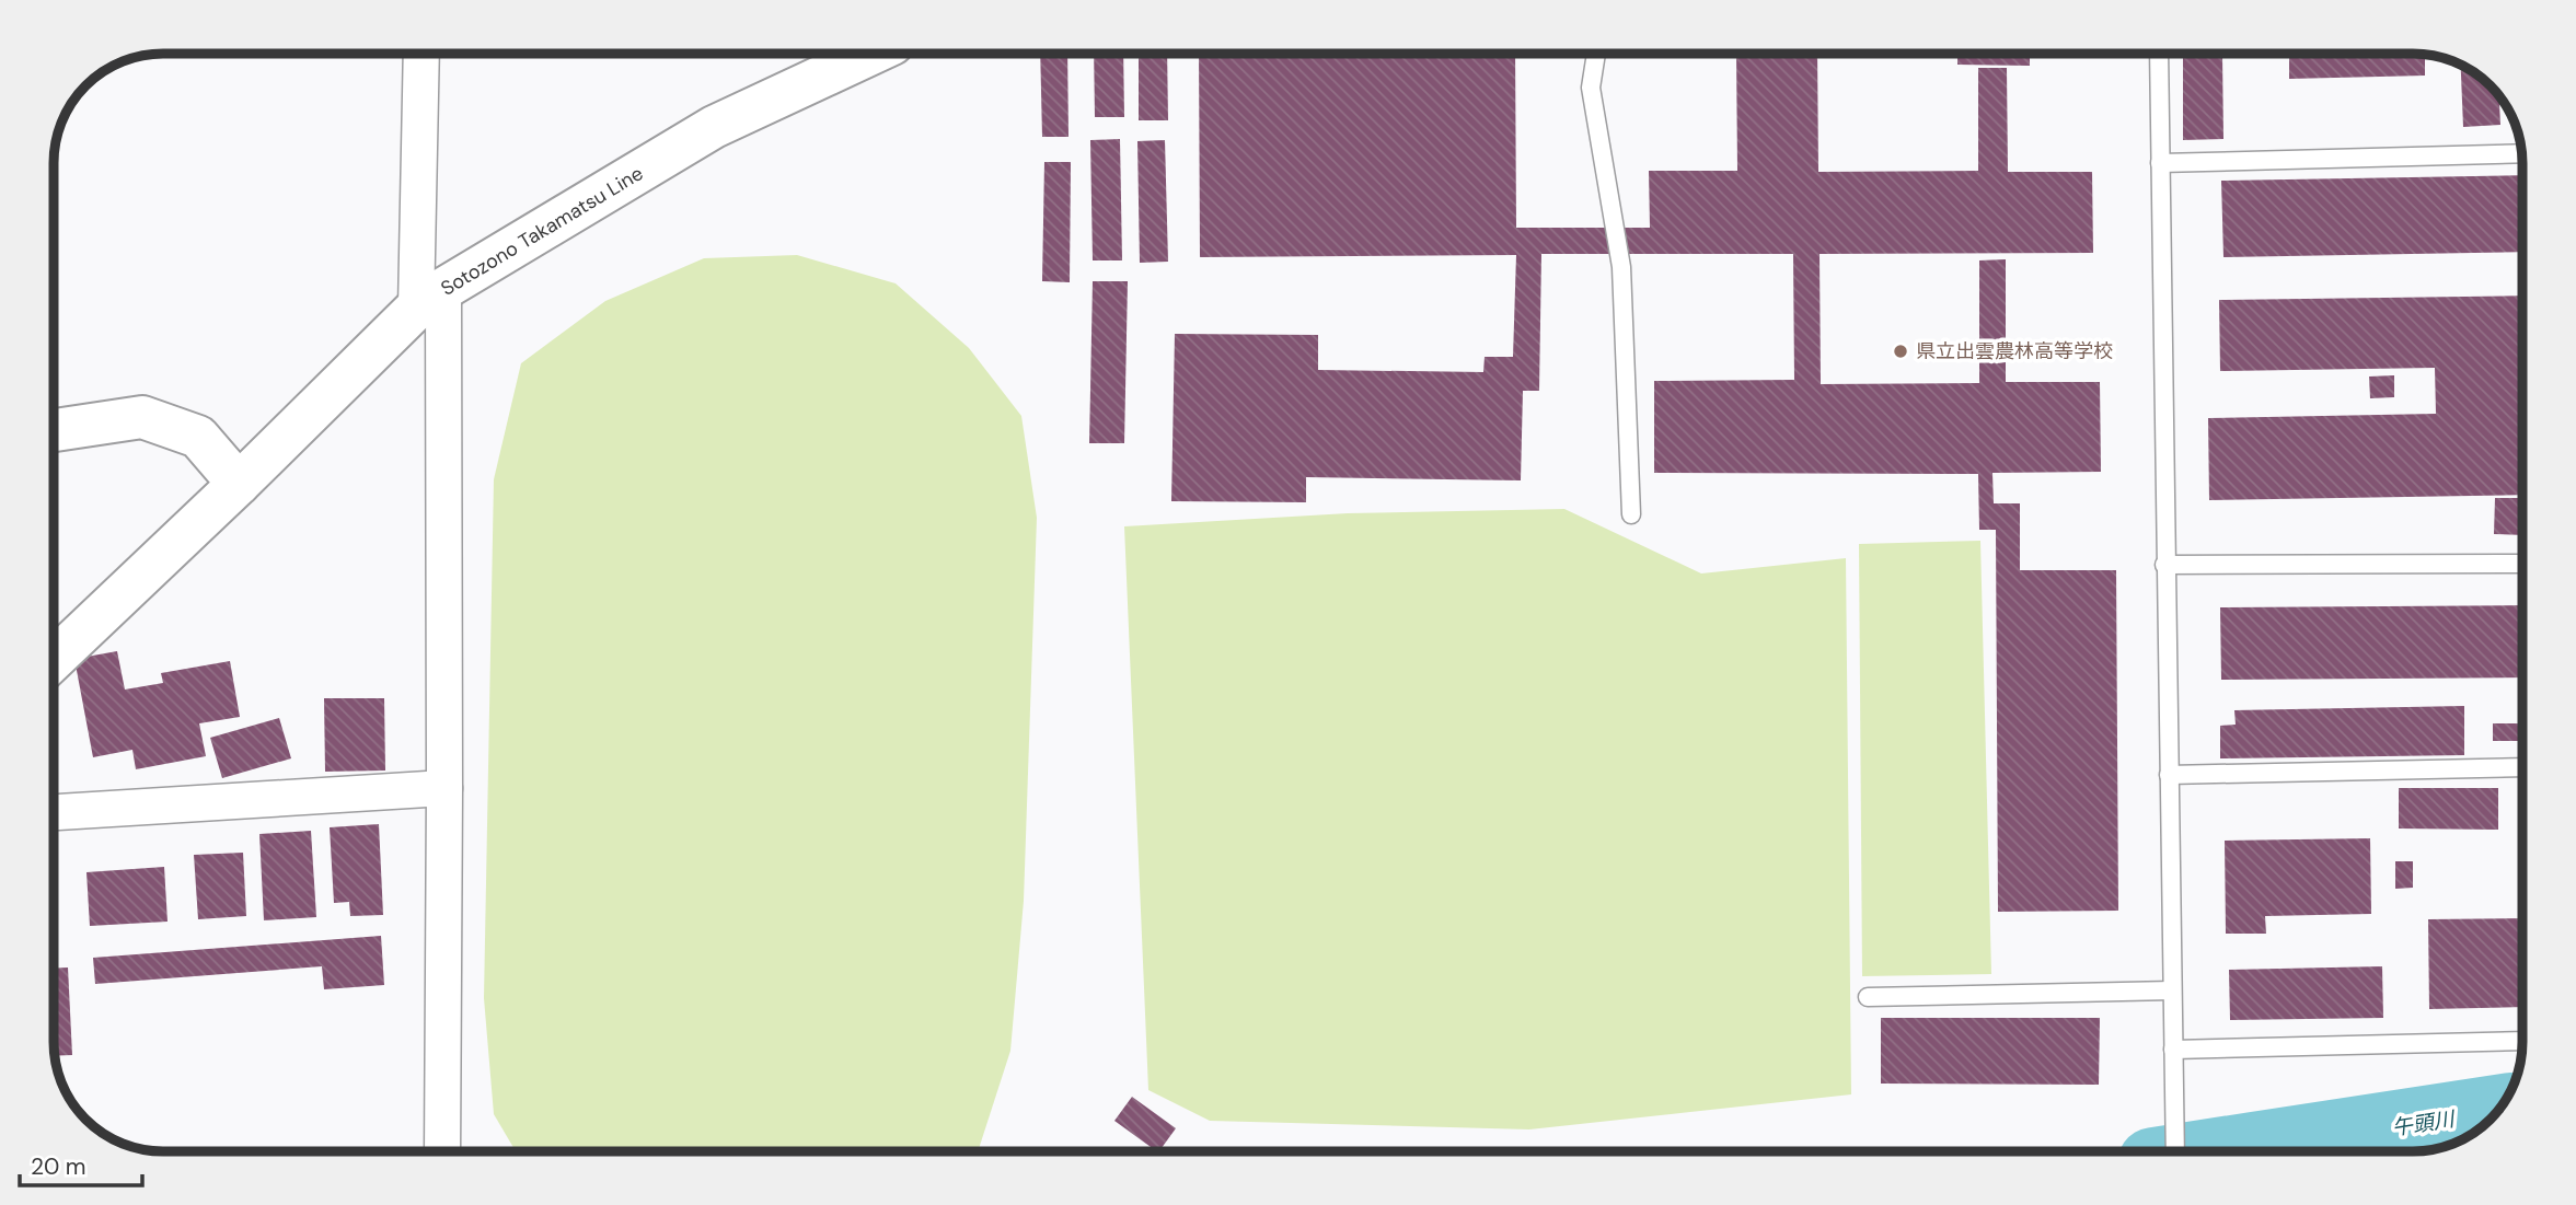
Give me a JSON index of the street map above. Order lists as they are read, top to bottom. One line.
{"streets":{"main road":["Sotozono Takamatsu Line"]},"water":["午頭川"],"places":["県立出雲農林高等学校"],"scale_bar":"20 m"}
